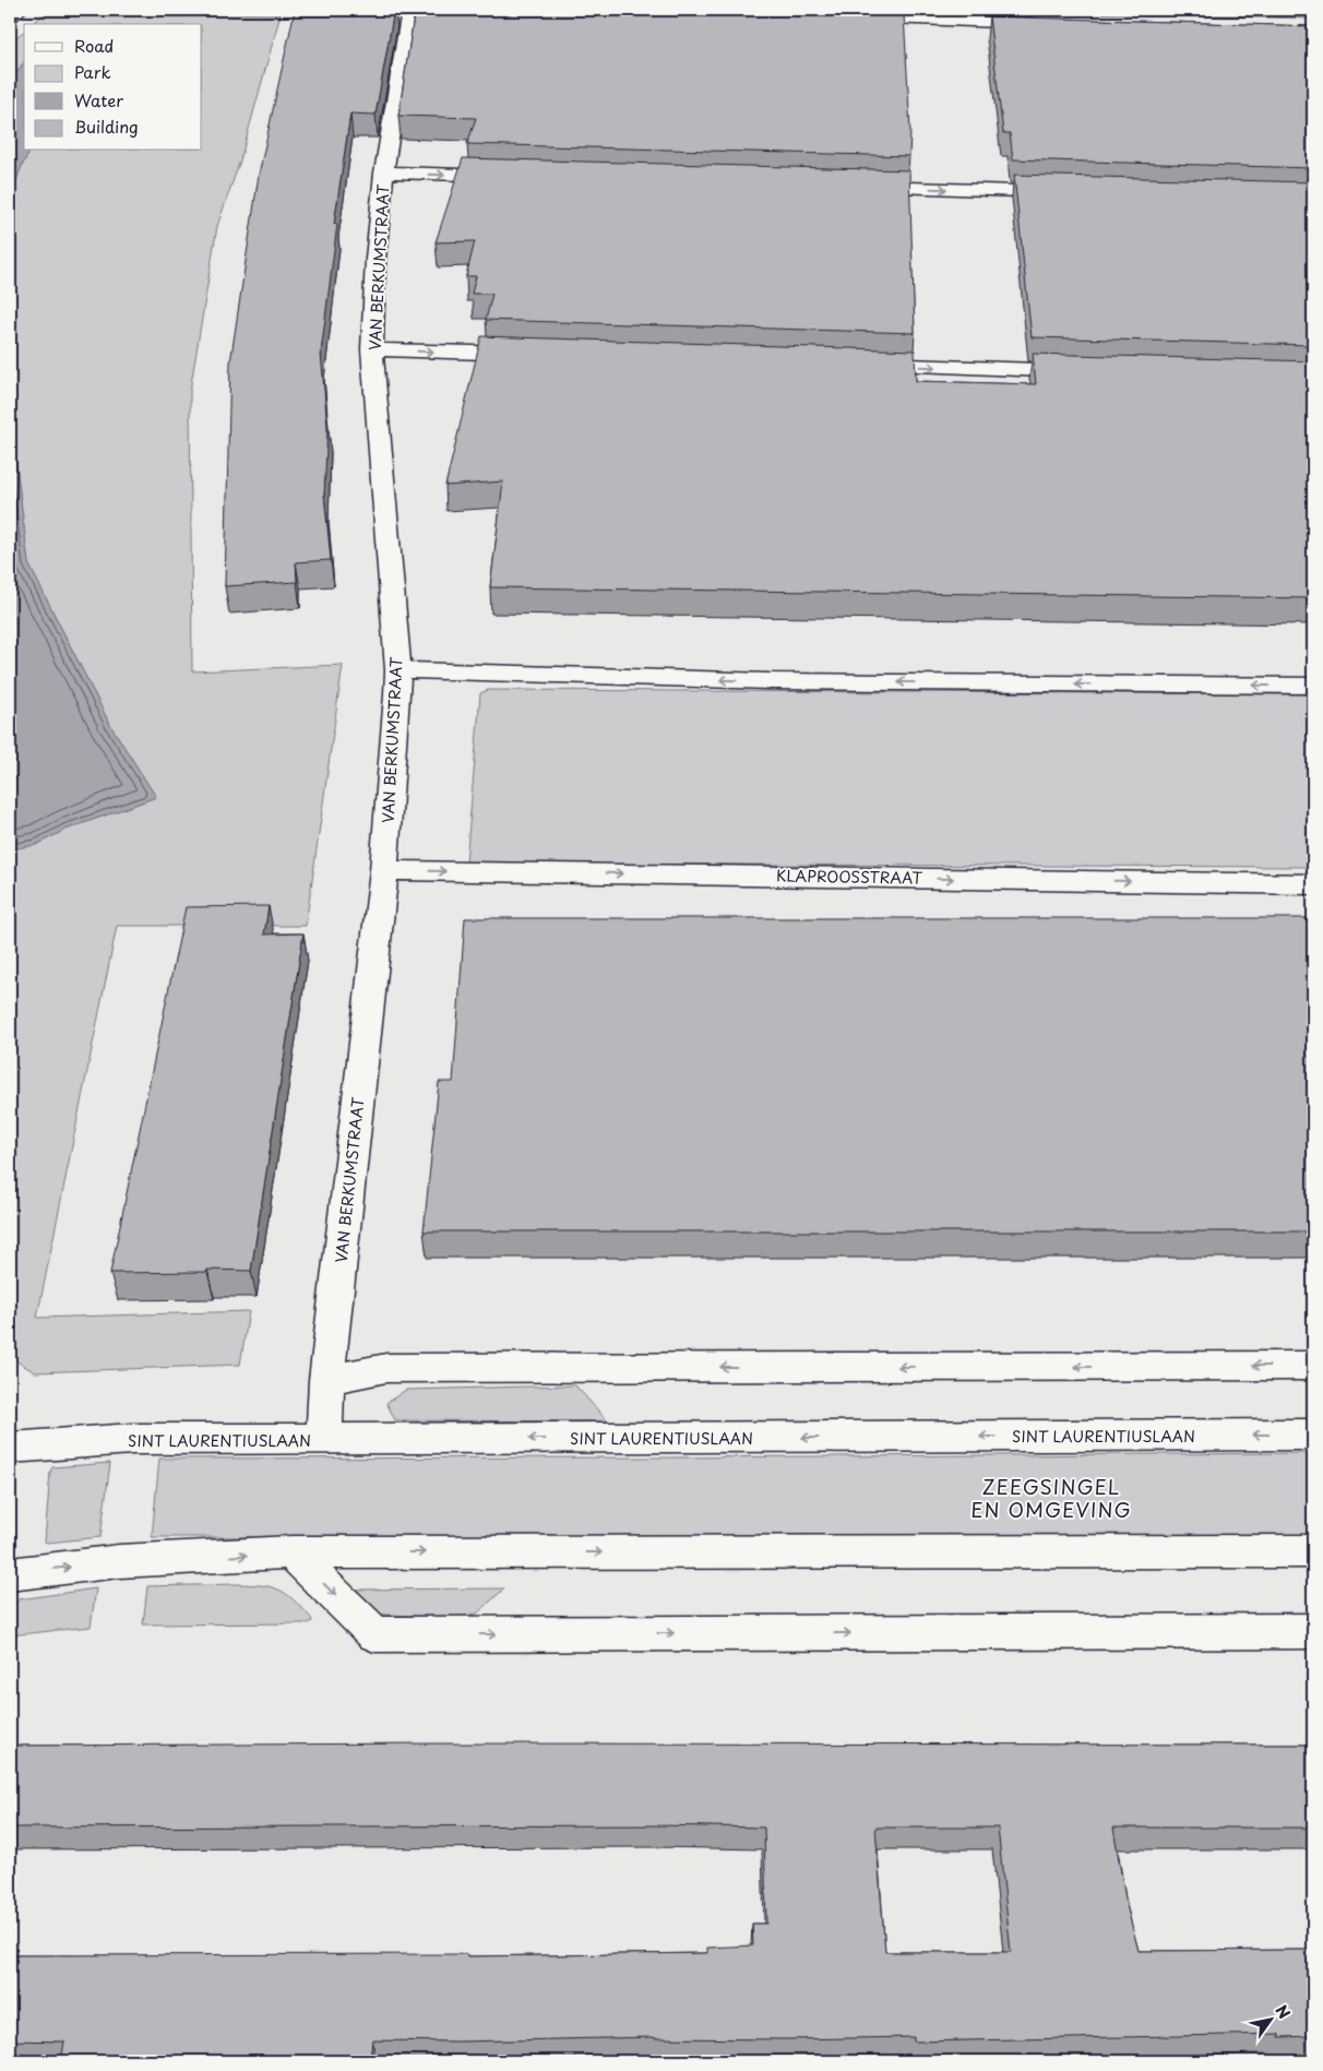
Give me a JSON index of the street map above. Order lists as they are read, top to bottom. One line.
{"streets":{"street":["VAN BERKUMSTRAAT","KLAPROOSSTRAAT","SINT LAURENTIUSLAAN"]},"crossings":[["VAN BERKUMSTRAAT","KLAPROOSSTRAAT"],["VAN BERKUMSTRAAT","SINT LAURENTIUSLAAN"]],"districts":["ZEEGSINGEL EN OMGEVING"],"legend":["Road","Park","Water","Building"],"north":"top right"}
